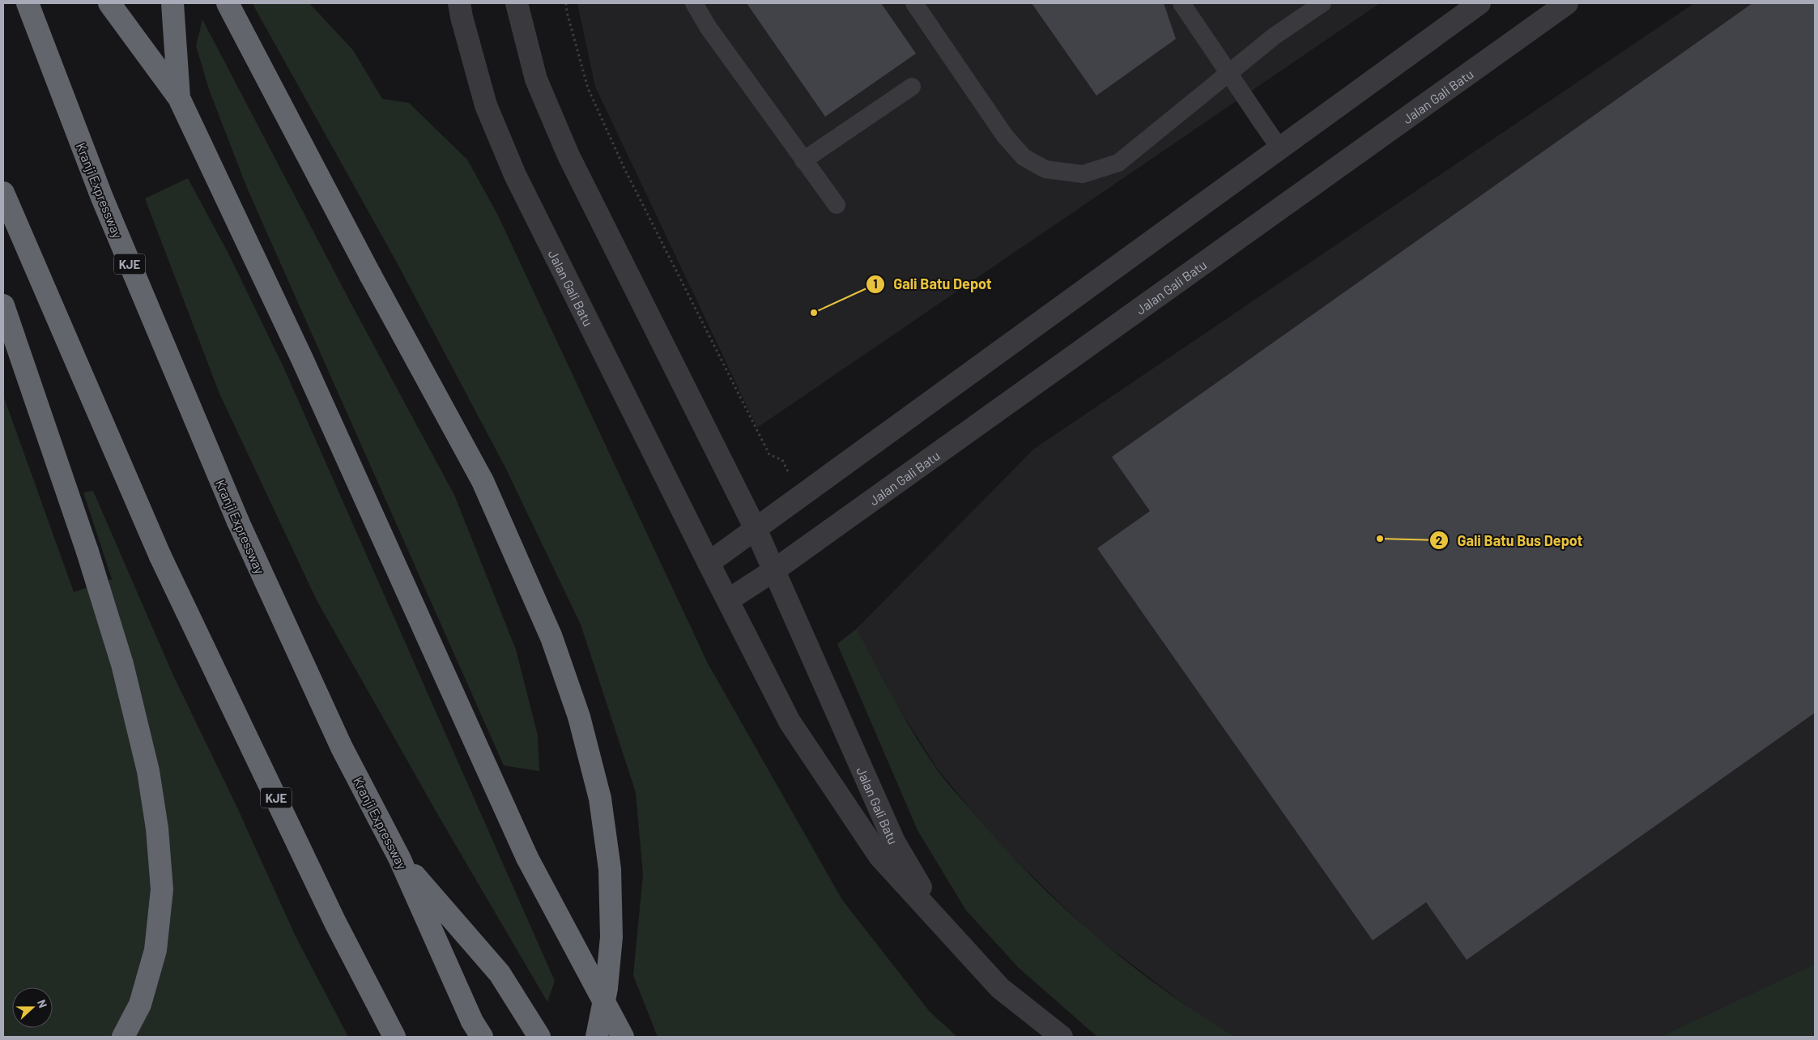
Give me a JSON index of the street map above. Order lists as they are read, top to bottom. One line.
{"streets":{"highway":["Kranji Expressway","KJE"],"street":["Jalan Gali Batu"]},"places":["Gali Batu Depot","Gali Batu Bus Depot"],"north":"right"}
